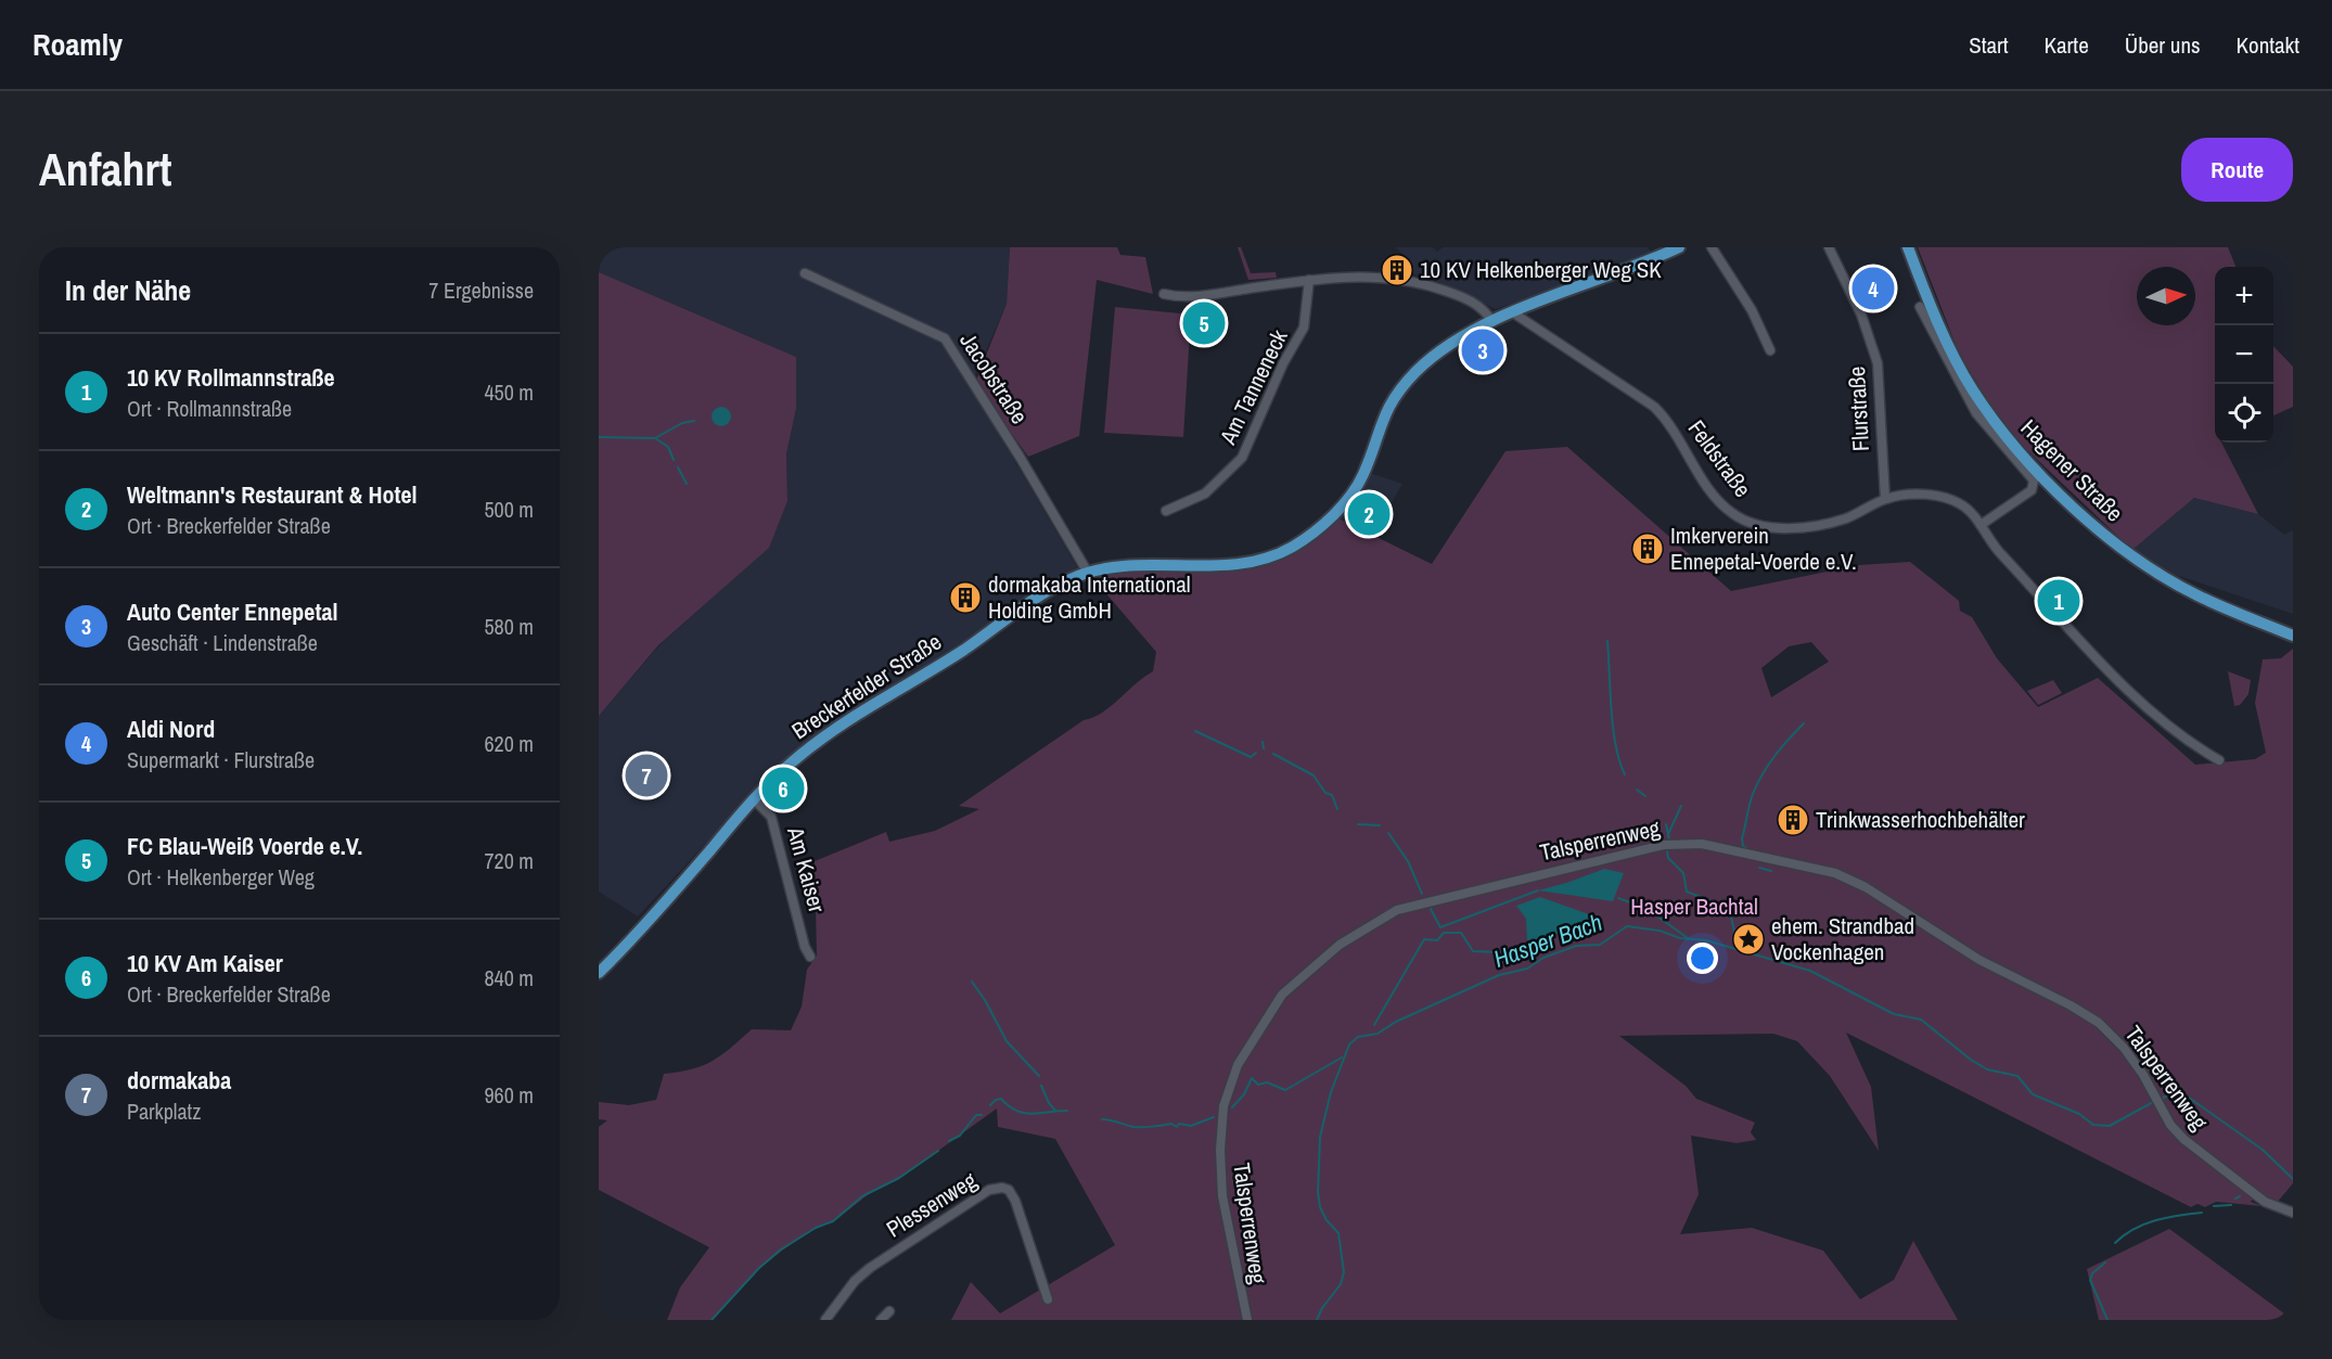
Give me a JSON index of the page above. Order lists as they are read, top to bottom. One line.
{"streets":{"main road":["Hagener Straße","Breckerfelder Straße"],"street":["Jacobstraße","Am Tanneneck","Flurstraße","Feldstraße","Talsperrenweg","Am Kaiser","Plessenweg"]},"crossings":[["Jacobstraße","Breckerfelder Straße"],["Flurstraße","Feldstraße"],["Feldstraße","Breckerfelder Straße"],["Breckerfelder Straße","Am Kaiser"]],"water":["Hasper Bach"],"parks":["Hasper Bachtal"],"places":{"building":["10 KV Helkenberger Weg SK","Imkerverein Ennepetal-Voerde e.V.","dormakaba International Holding GmbH","Trinkwasserhochbehälter"],"place":["ehem. Strandbad Vockenhagen"]},"north":"right","page":{"header":"Roamly","nav":["Start","Karte","Über uns","Kontakt"],"buttons":"Route","title":"Anfahrt","heading":["In der Nähe","7 Ergebnisse"],"pins":["4","5","3","2","1","7","6"],"map_buttons":["+","−"],"list":[{"mark":"1","name":"10 KV Rollmannstraße","note":"Ort · Rollmannstraße","value":"450 m"},{"mark":"2","name":"Weltmann's Restaurant & Hotel","note":"Ort · Breckerfelder Straße","value":"500 m"},{"mark":"3","name":"Auto Center Ennepetal","note":"Geschäft · Lindenstraße","value":"580 m"},{"mark":"4","name":"Aldi Nord","note":"Supermarkt · Flurstraße","value":"620 m"},{"mark":"5","name":"FC Blau-Weiß Voerde e.V.","note":"Ort · Helkenberger Weg","value":"720 m"},{"mark":"6","name":"10 KV Am Kaiser","note":"Ort · Breckerfelder Straße","value":"840 m"},{"mark":"7","name":"dormakaba","note":"Parkplatz","value":"960 m"}]}}
